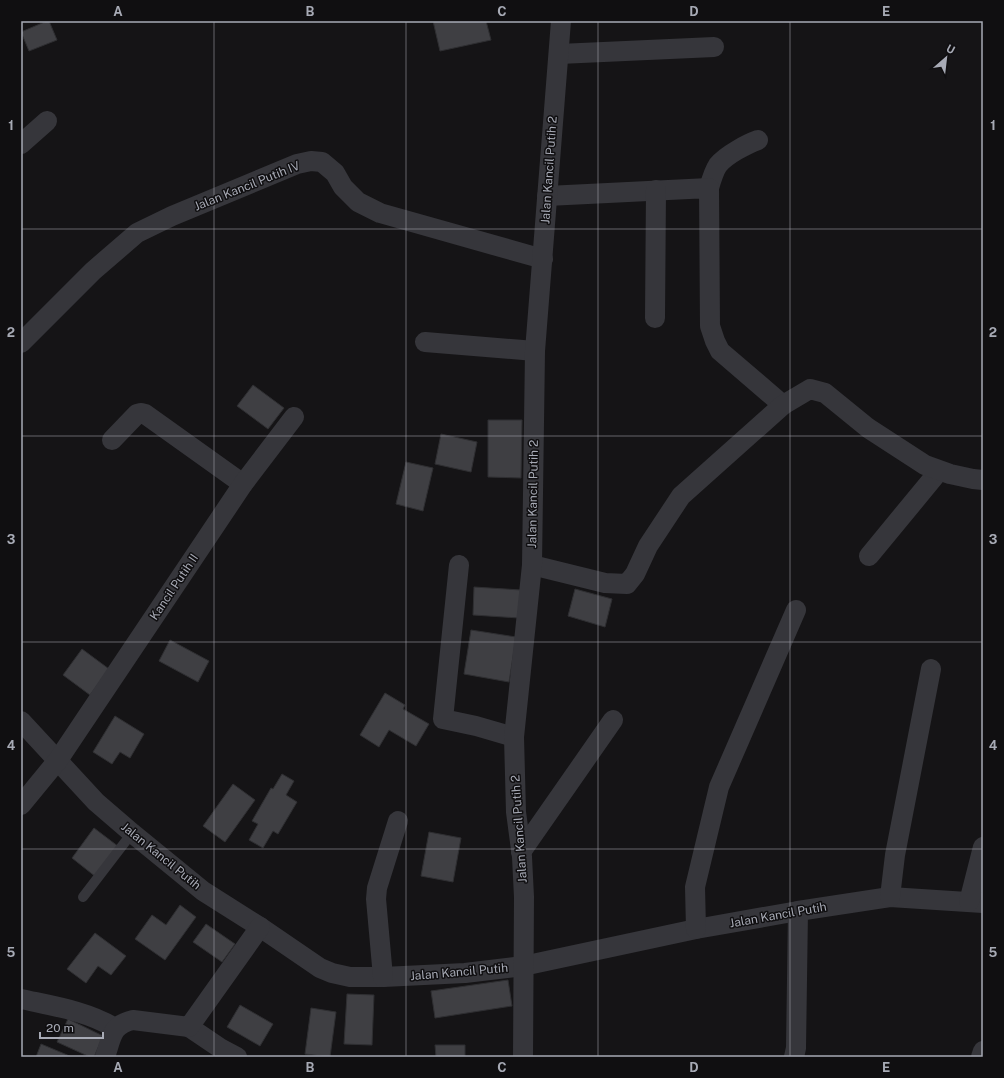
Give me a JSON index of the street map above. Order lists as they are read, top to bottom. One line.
{"streets":{"street":["Jalan Kancil Putih 2","Jalan Kancil Putih IV","Kancil Putih II","Jalan Kancil Putih"]},"crossings":[["Jalan Kancil Putih 2","Jalan Kancil Putih IV"],["Jalan Kancil Putih 2","Jalan Kancil Putih"],["Kancil Putih II","Jalan Kancil Putih"]],"scale_bar":"20 m","north":"top right","grid":{"columns":["A","B","C","D","E"],"rows":["1","2","3","4","5"]}}
